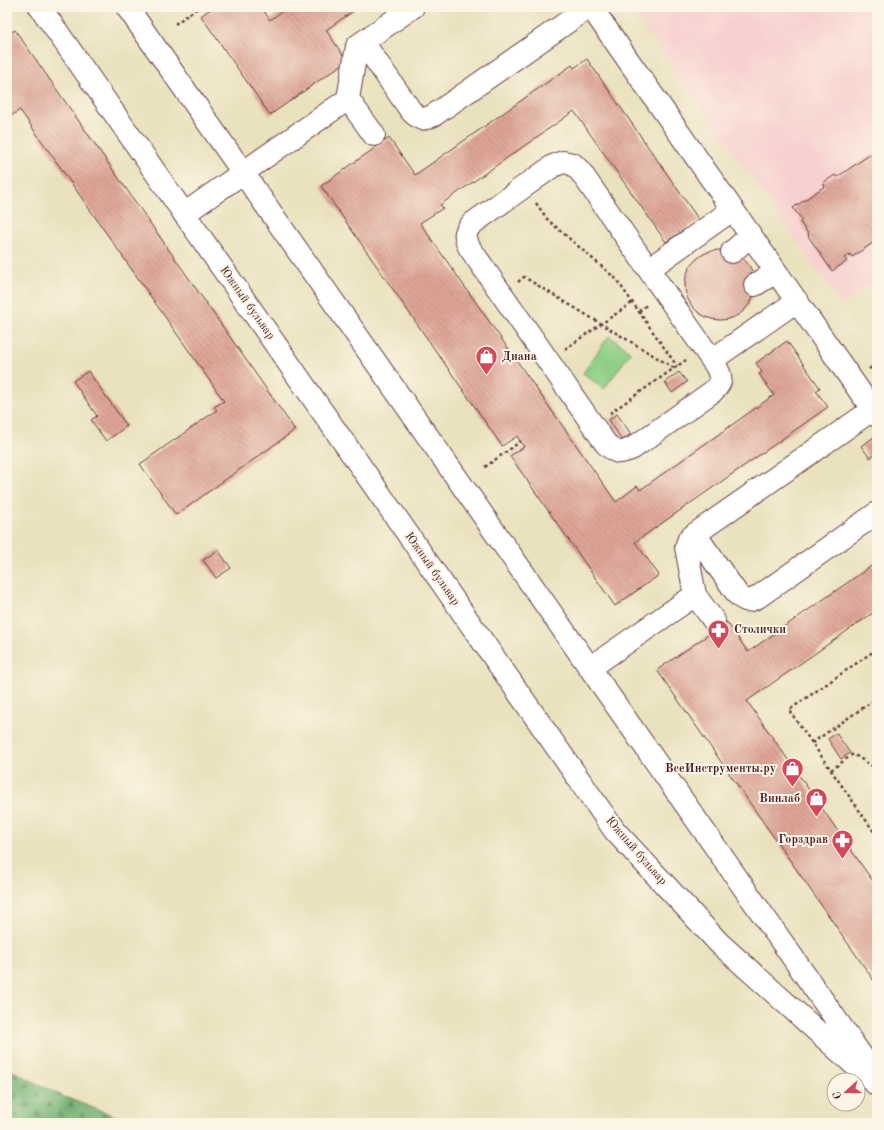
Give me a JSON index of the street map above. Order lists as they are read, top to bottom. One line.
{"streets":{"street":["Южный бульвар"]},"places":{"shop":["Диана","ВсеИнструменты.ру","Винлаб"],"pharmacy":["Столички","Горздрав"]},"north":"left"}
